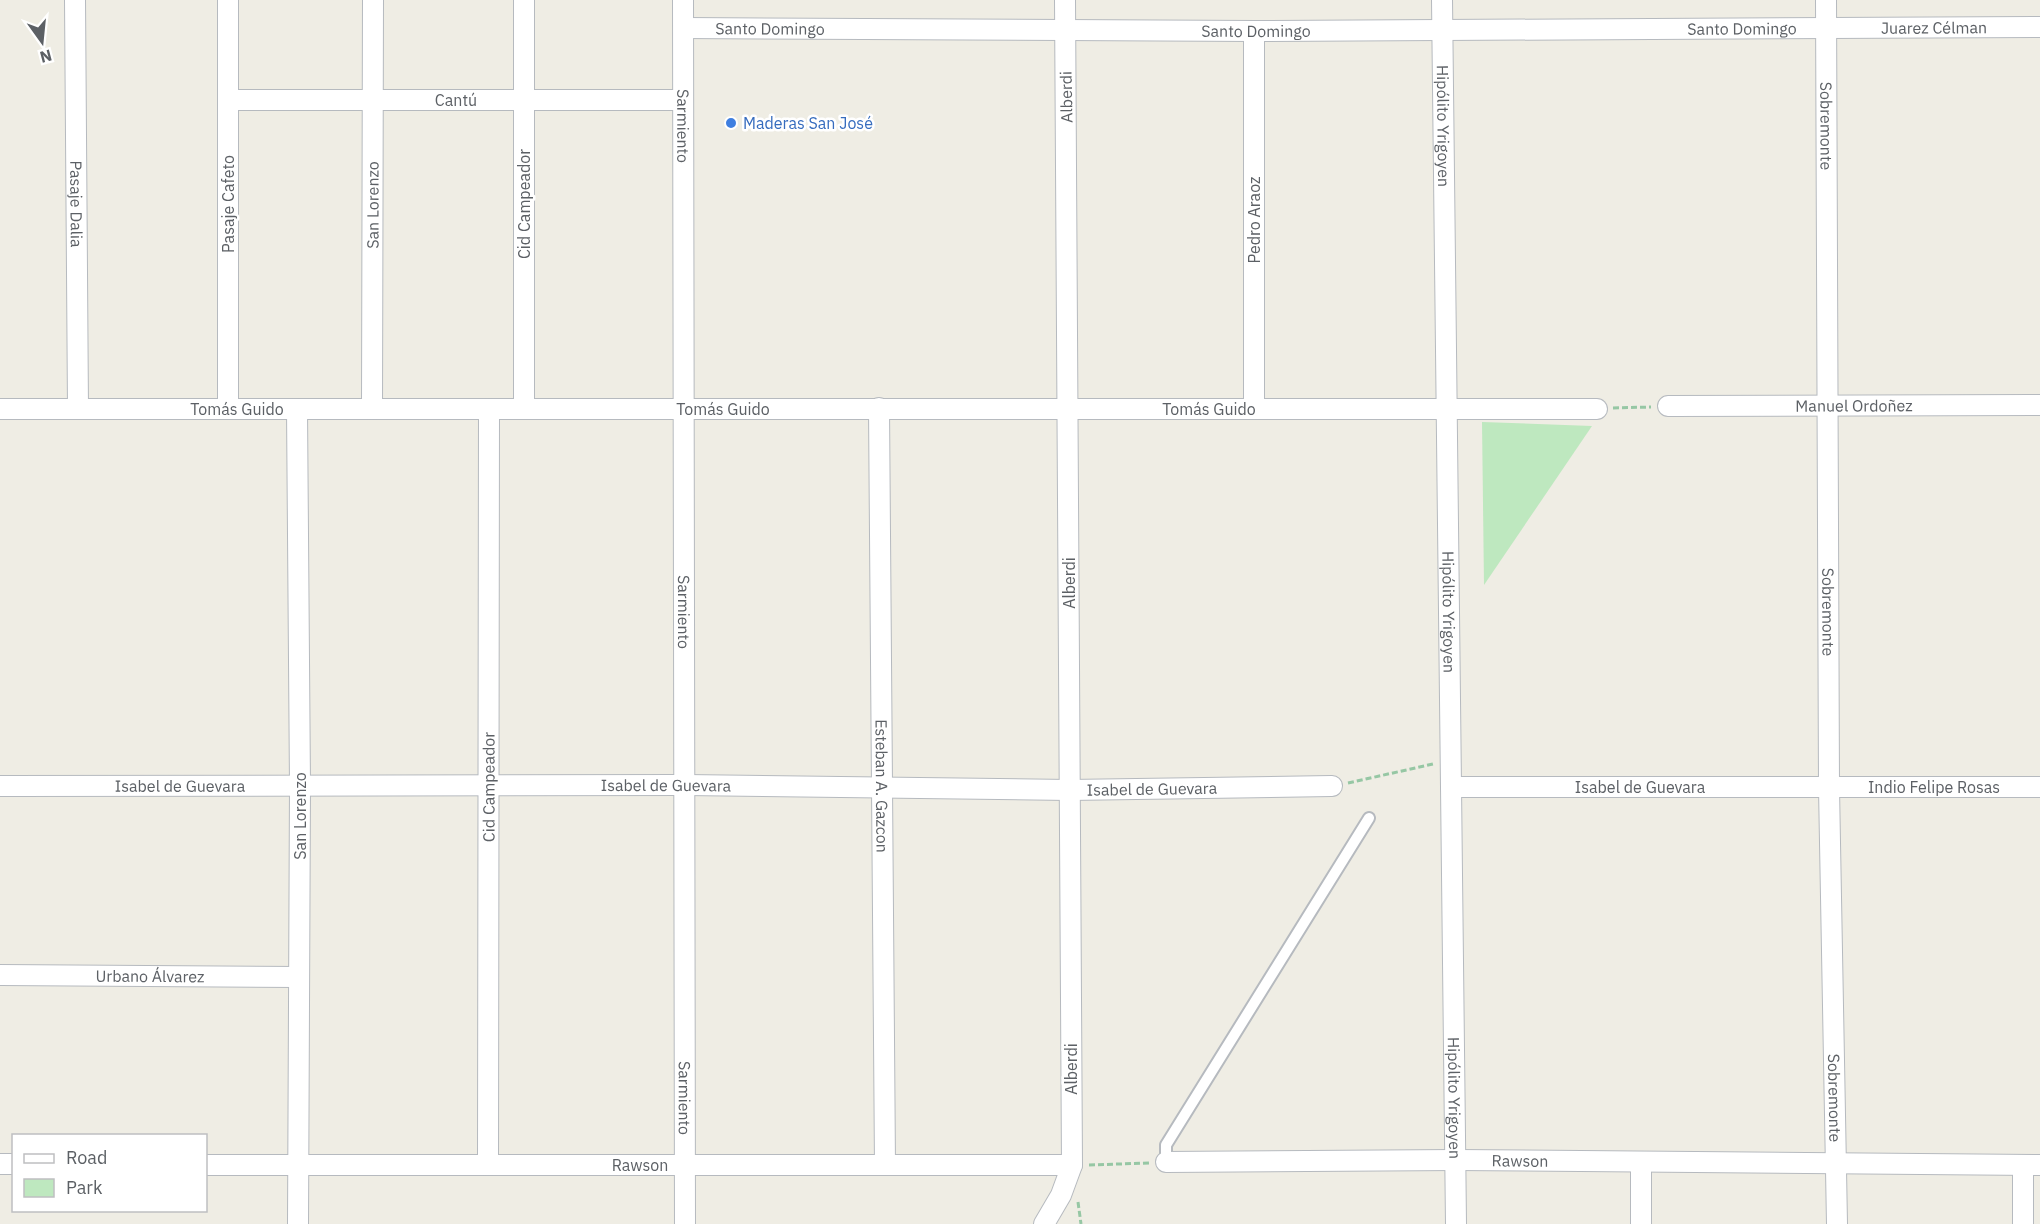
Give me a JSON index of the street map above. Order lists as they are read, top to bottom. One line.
{"streets":{"street":["Juarez Célman","Santo Domingo","Alberdi","Cantú","Sarmiento","Hipólito Yrigoyen","Sobremonte","Pasaje Cafeto","San Lorenzo","Cid Campeador","Pasaje Dalia","Pedro Araoz","Manuel Ordoñez","Tomás Guido","Isabel de Guevara","Esteban A. Gazcon","Indio Felipe Rosas","Urbano Álvarez","Rawson"]},"crossings":[["Juarez Célman","Santo Domingo"],["Juarez Célman","Sobremonte"],["Santo Domingo","Alberdi"],["Santo Domingo","Sarmiento"],["Santo Domingo","Hipólito Yrigoyen"],["Santo Domingo","Sobremonte"],["Santo Domingo","Pedro Araoz"],["Alberdi","Tomás Guido"],["Alberdi","Isabel de Guevara"],["Alberdi","Rawson"],["Cantú","Sarmiento"],["Cantú","Pasaje Cafeto"],["Cantú","San Lorenzo"],["Cantú","Cid Campeador"],["Sarmiento","Tomás Guido"],["Sarmiento","Isabel de Guevara"],["Sarmiento","Rawson"],["Hipólito Yrigoyen","Tomás Guido"],["Hipólito Yrigoyen","Isabel de Guevara"],["Hipólito Yrigoyen","Rawson"],["Sobremonte","Manuel Ordoñez"],["Sobremonte","Isabel de Guevara"],["Sobremonte","Indio Felipe Rosas"],["Sobremonte","Rawson"],["Pasaje Cafeto","Tomás Guido"],["San Lorenzo","Tomás Guido"],["San Lorenzo","Isabel de Guevara"],["San Lorenzo","Urbano Álvarez"],["San Lorenzo","Rawson"],["Cid Campeador","Tomás Guido"],["Cid Campeador","Isabel de Guevara"],["Cid Campeador","Rawson"],["Pasaje Dalia","Tomás Guido"],["Pedro Araoz","Tomás Guido"],["Tomás Guido","Esteban A. Gazcon"],["Isabel de Guevara","Esteban A. Gazcon"],["Isabel de Guevara","Indio Felipe Rosas"],["Esteban A. Gazcon","Rawson"]],"places":["Maderas San José"],"legend":["Road","Park"],"north":"bottom"}
